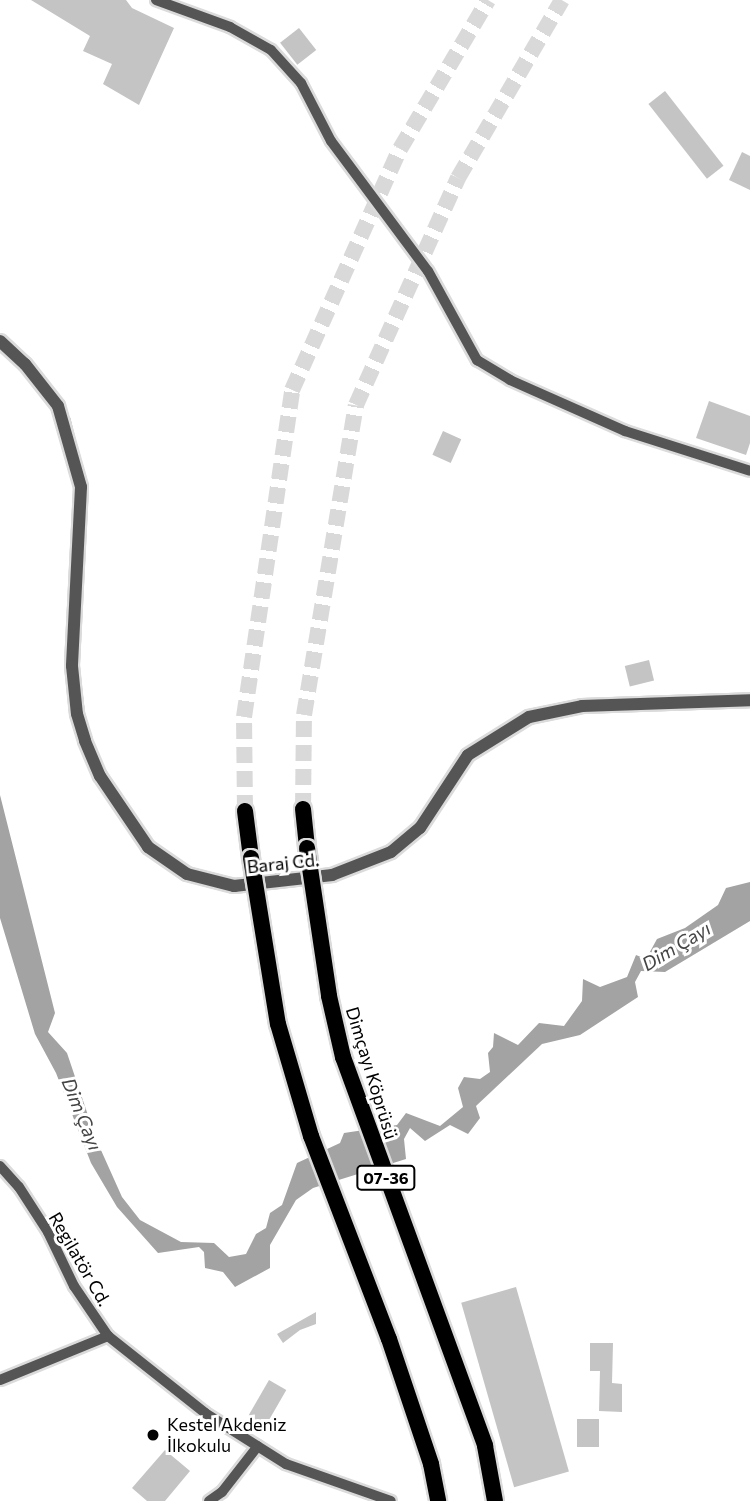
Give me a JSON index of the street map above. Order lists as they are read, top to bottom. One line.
{"streets":{"highway":["Dimçayı Köprüsü","07-36"],"street":["Baraj Cd.","Regilatör Cd."]},"water":["Dim Çayı"],"places":["Kestel Akdeniz İlkokulu"]}
